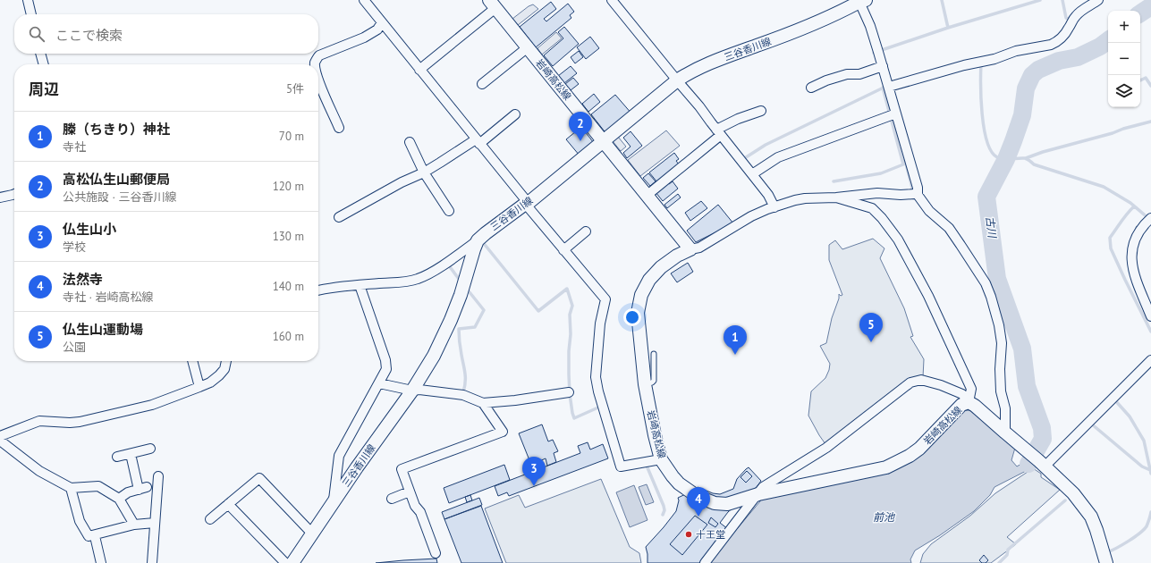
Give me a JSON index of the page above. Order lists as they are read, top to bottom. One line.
{"streets":{"main road":["三谷香川線","岩崎高松線"]},"crossings":[["三谷香川線","岩崎高松線"]],"water":["古川","前池"],"places":["十王堂"],"page":{"map_buttons":["+","−"],"search":"ここで検索","heading":["周辺","5件"],"list":[{"mark":"1","name":"榺（ちきり）神社","note":"寺社","value":"70 m"},{"mark":"2","name":"高松仏生山郵便局","note":"公共施設 · 三谷香川線","value":"120 m"},{"mark":"3","name":"仏生山小","note":"学校","value":"130 m"},{"mark":"4","name":"法然寺","note":"寺社 · 岩崎高松線","value":"140 m"},{"mark":"5","name":"仏生山運動場","note":"公園","value":"160 m"}],"pins":["2","5","1","3","4"]}}
